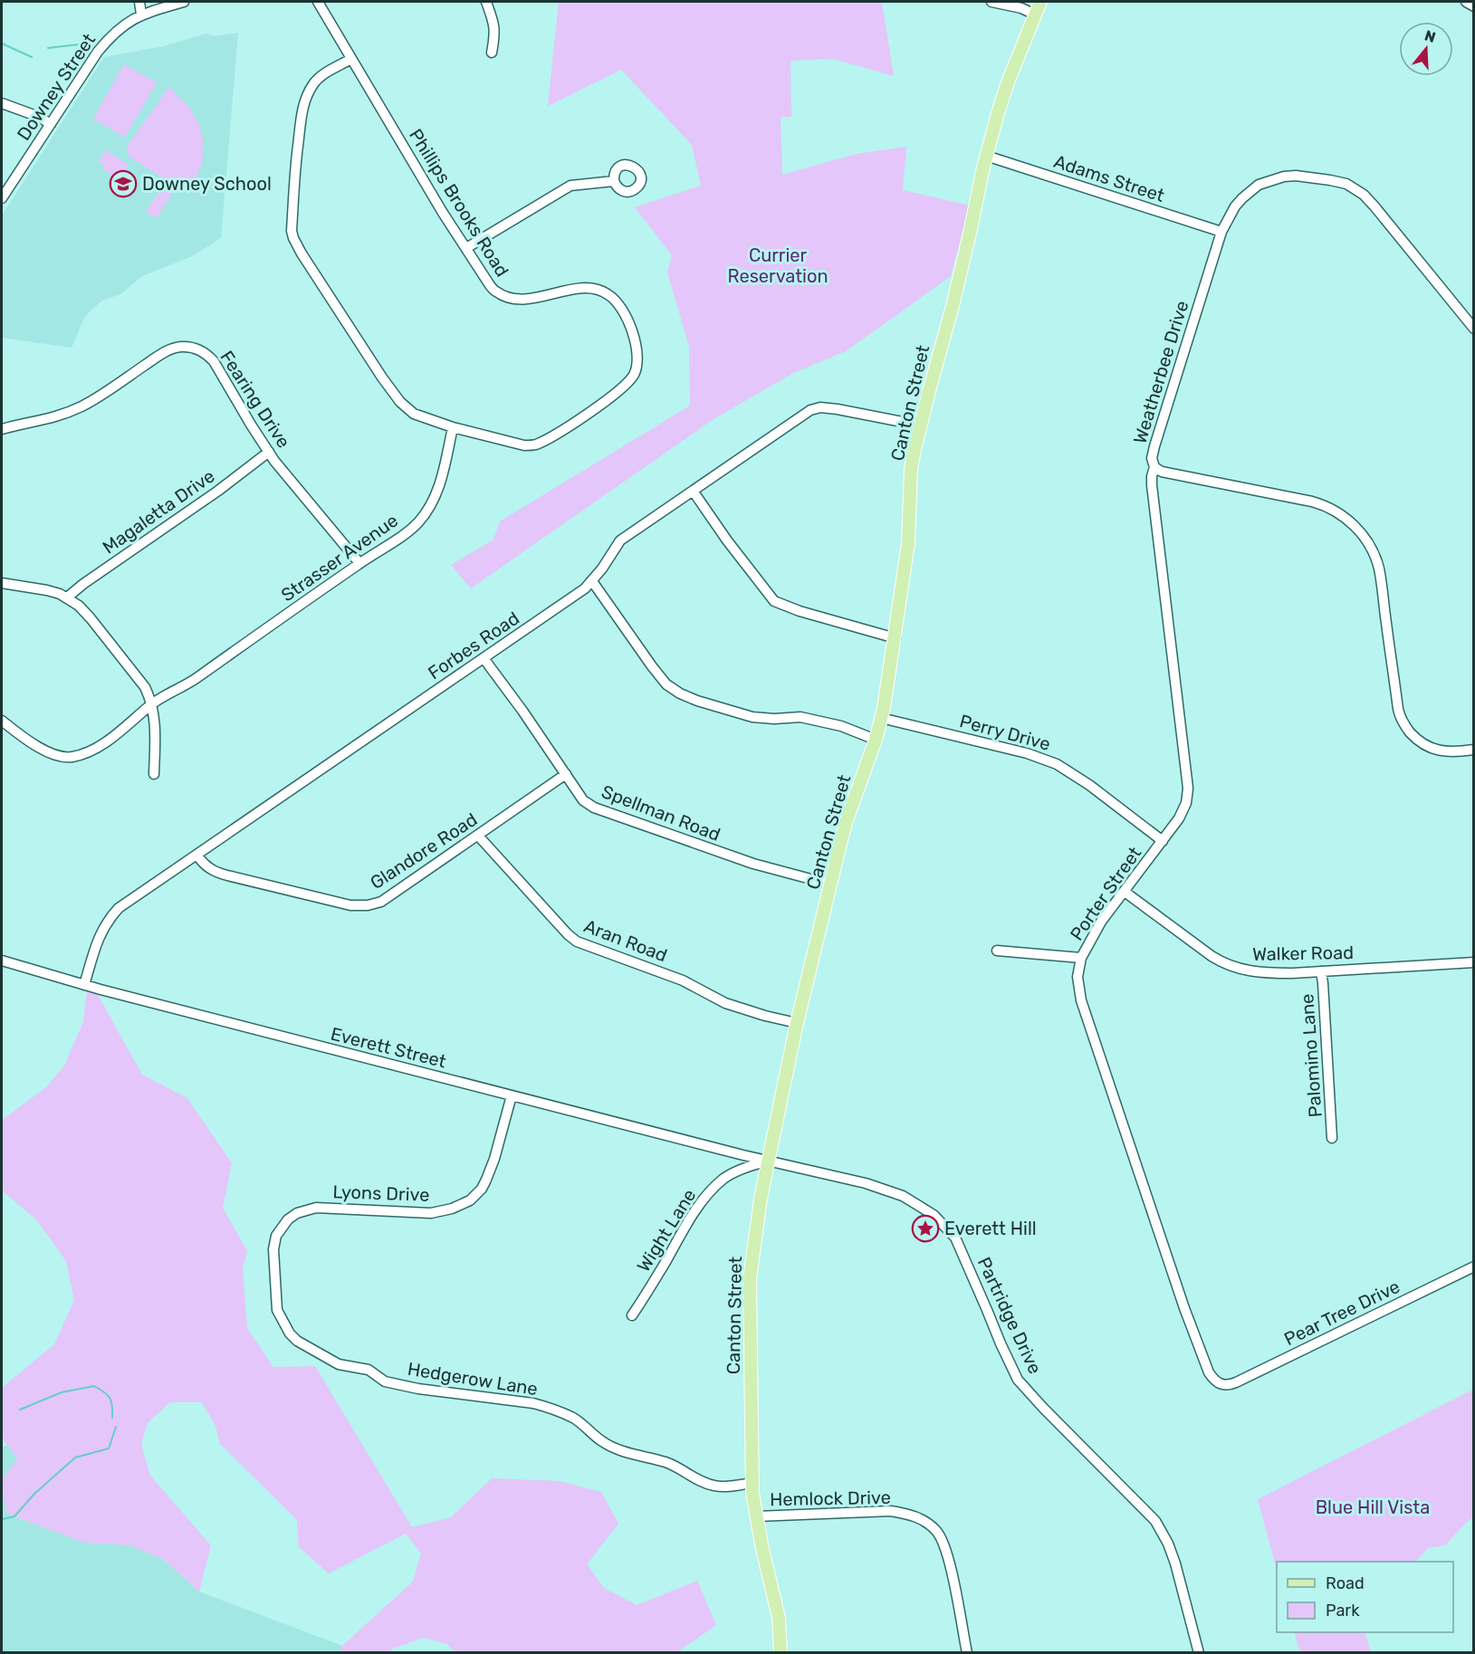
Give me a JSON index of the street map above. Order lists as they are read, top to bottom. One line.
{"streets":{"main road":["Canton Street"],"street":["Downey Street","Adams Street","Phillips Brooks Road","Weatherbee Drive","Fearing Drive","Magaletta Drive","Strasser Avenue","Forbes Road","Perry Drive","Spellman Road","Glandore Road","Porter Street","Aran Road","Walker Road","Everett Street","Palomino Lane","Lyons Drive","Wight Lane","Pear Tree Drive","Partridge Drive","Hedgerow Lane","Hemlock Drive"]},"crossings":[["Adams Street","Weatherbee Drive"],["Adams Street","Canton Street"],["Phillips Brooks Road","Strasser Avenue"],["Weatherbee Drive","Porter Street"],["Fearing Drive","Magaletta Drive"],["Fearing Drive","Strasser Avenue"],["Canton Street","Forbes Road"],["Canton Street","Perry Drive"],["Canton Street","Spellman Road"],["Canton Street","Aran Road"],["Canton Street","Everett Street"],["Canton Street","Wight Lane"],["Canton Street","Partridge Drive"],["Canton Street","Hedgerow Lane"],["Canton Street","Hemlock Drive"],["Forbes Road","Spellman Road"],["Forbes Road","Glandore Road"],["Forbes Road","Everett Street"],["Perry Drive","Porter Street"],["Spellman Road","Glandore Road"],["Glandore Road","Aran Road"],["Porter Street","Walker Road"],["Porter Street","Pear Tree Drive"],["Walker Road","Palomino Lane"],["Everett Street","Lyons Drive"],["Everett Street","Wight Lane"],["Everett Street","Partridge Drive"],["Lyons Drive","Hedgerow Lane"],["Wight Lane","Partridge Drive"]],"parks":["Currier Reservation","Blue Hill Vista"],"places":{"school or university":["Downey School"],"place":["Everett Hill"]},"legend":["Road","Park"],"north":"top"}
